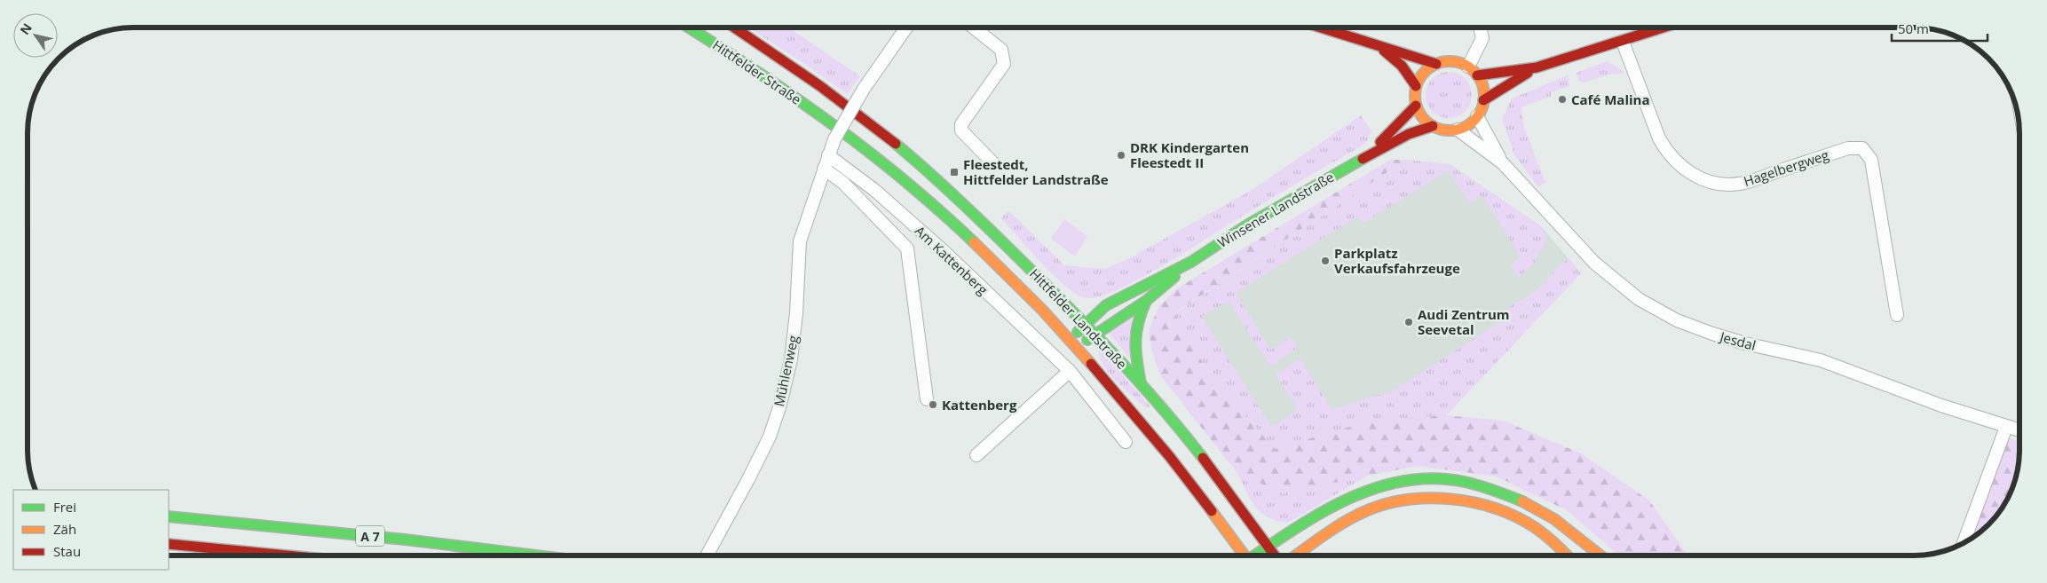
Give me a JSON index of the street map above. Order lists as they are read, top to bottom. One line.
{"streets":{"main road":["Hittfelder Straße","Winsener Landstraße","Hittfelder Landstraße","A 7"],"street":["Hagelbergweg","Am Kattenberg","Jesdal","Mühlenweg"]},"crossings":[["Hittfelder Straße","Hittfelder Landstraße"],["Winsener Landstraße","Hittfelder Landstraße"],["Winsener Landstraße","Jesdal"],["Am Kattenberg","Mühlenweg"]],"places":{"other":["Café Malina","DRK Kindergarten Fleestedt II","Parkplatz Verkaufsfahrzeuge","Audi Zentrum Seevetal","Kattenberg"],"transit":["Fleestedt, Hittfelder Landstraße"]},"legend":["Frei","Zäh","Stau"],"scale_bar":"50 m","north":"top left"}
